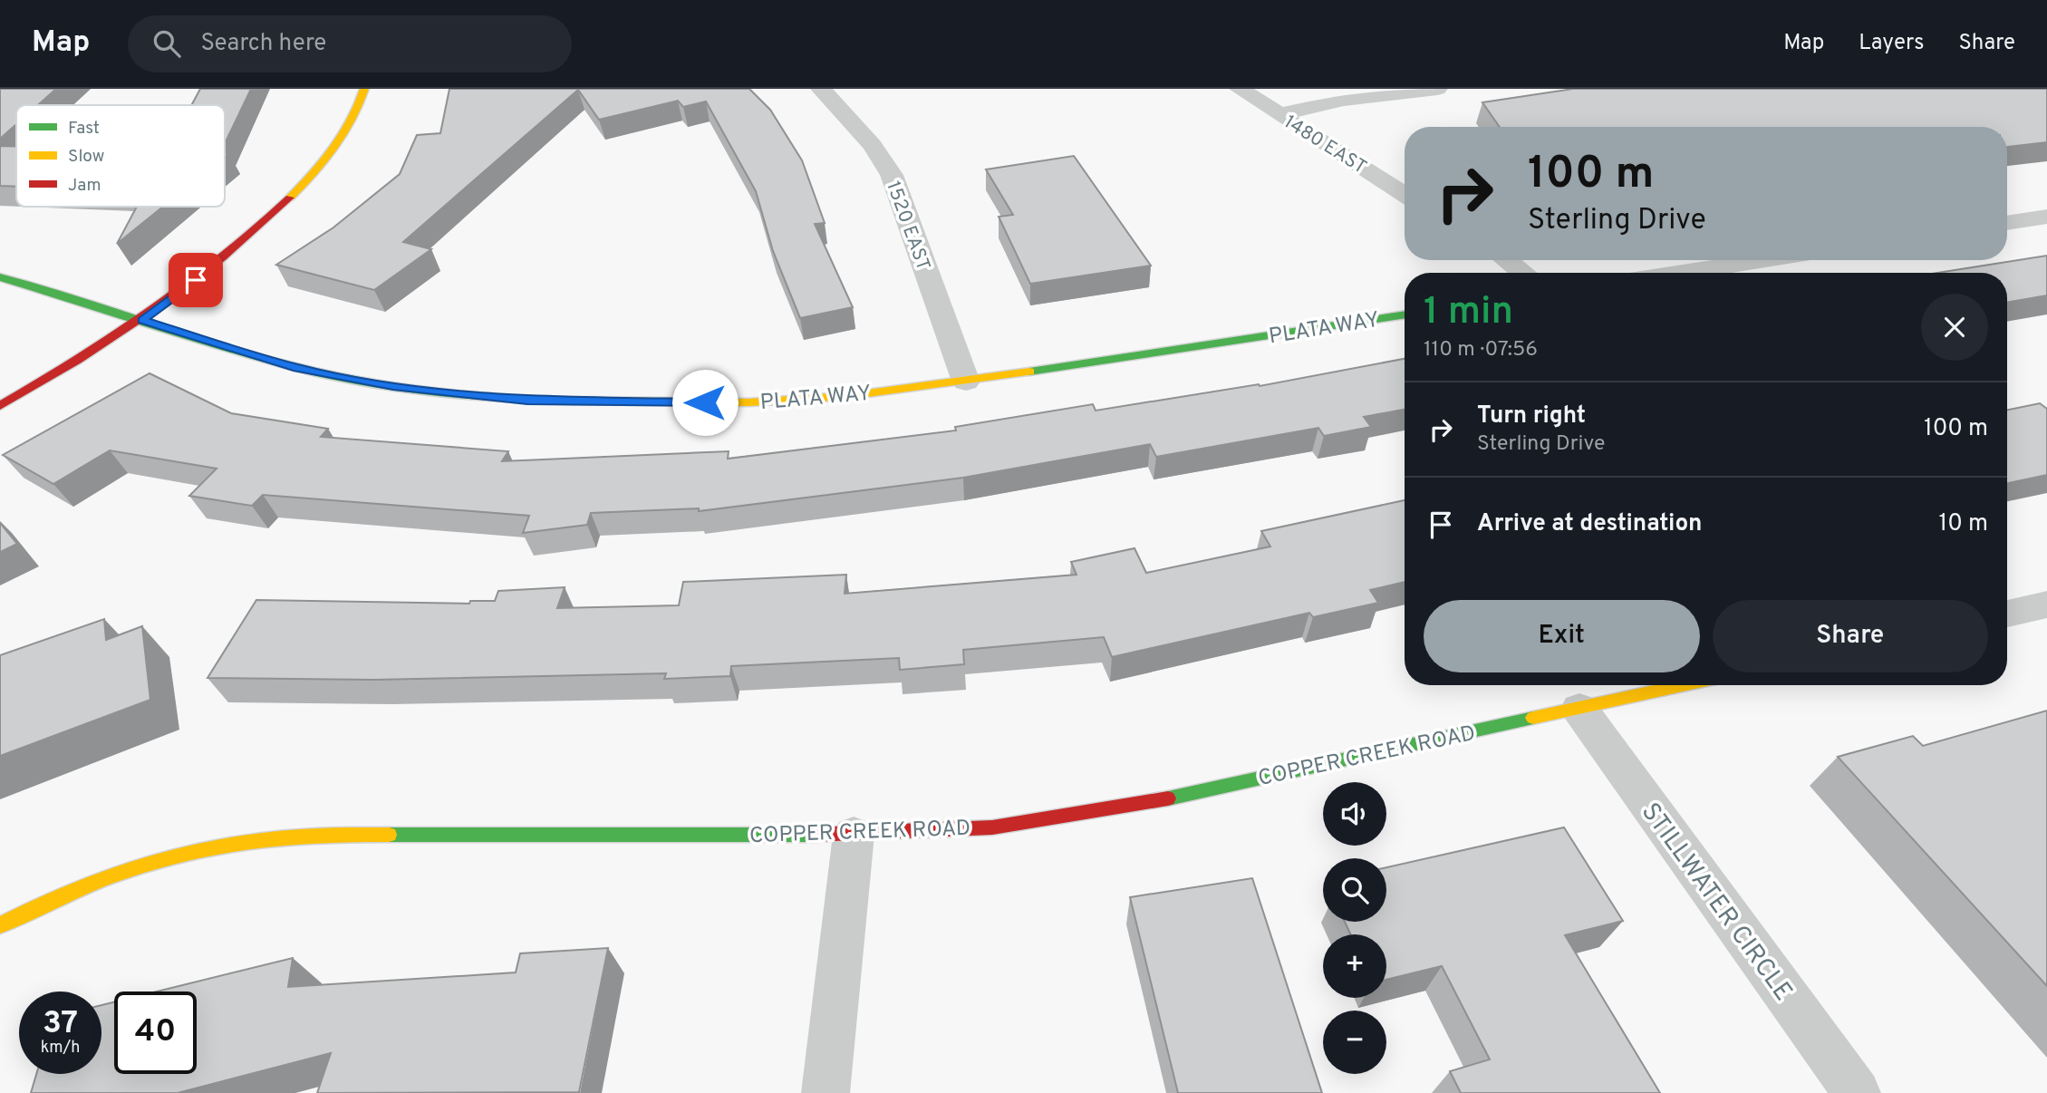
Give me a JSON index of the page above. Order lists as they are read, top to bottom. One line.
{"streets":{"street":["1480 EAST","1520 EAST","PLATA WAY","COPPER CREEK ROAD","STILLWATER CIRCLE"]},"crossings":[["1520 EAST","PLATA WAY"],["COPPER CREEK ROAD","STILLWATER CIRCLE"]],"legend":["Fast","Slow","Jam"],"page":{"header":"Map","search":"Search here","nav":["Map","Layers","Share"],"turn":["100 m","Sterling Drive"],"heading":["1 min","110 m · 07:56"],"list":[{"name":"Turn right","note":"Sterling Drive","value":"100 m"},{"name":"Arrive at destination","value":"10 m"}],"buttons":["Exit","Share"],"map_buttons":["+","−"],"speed":"37 km/h","limit":"40"}}
